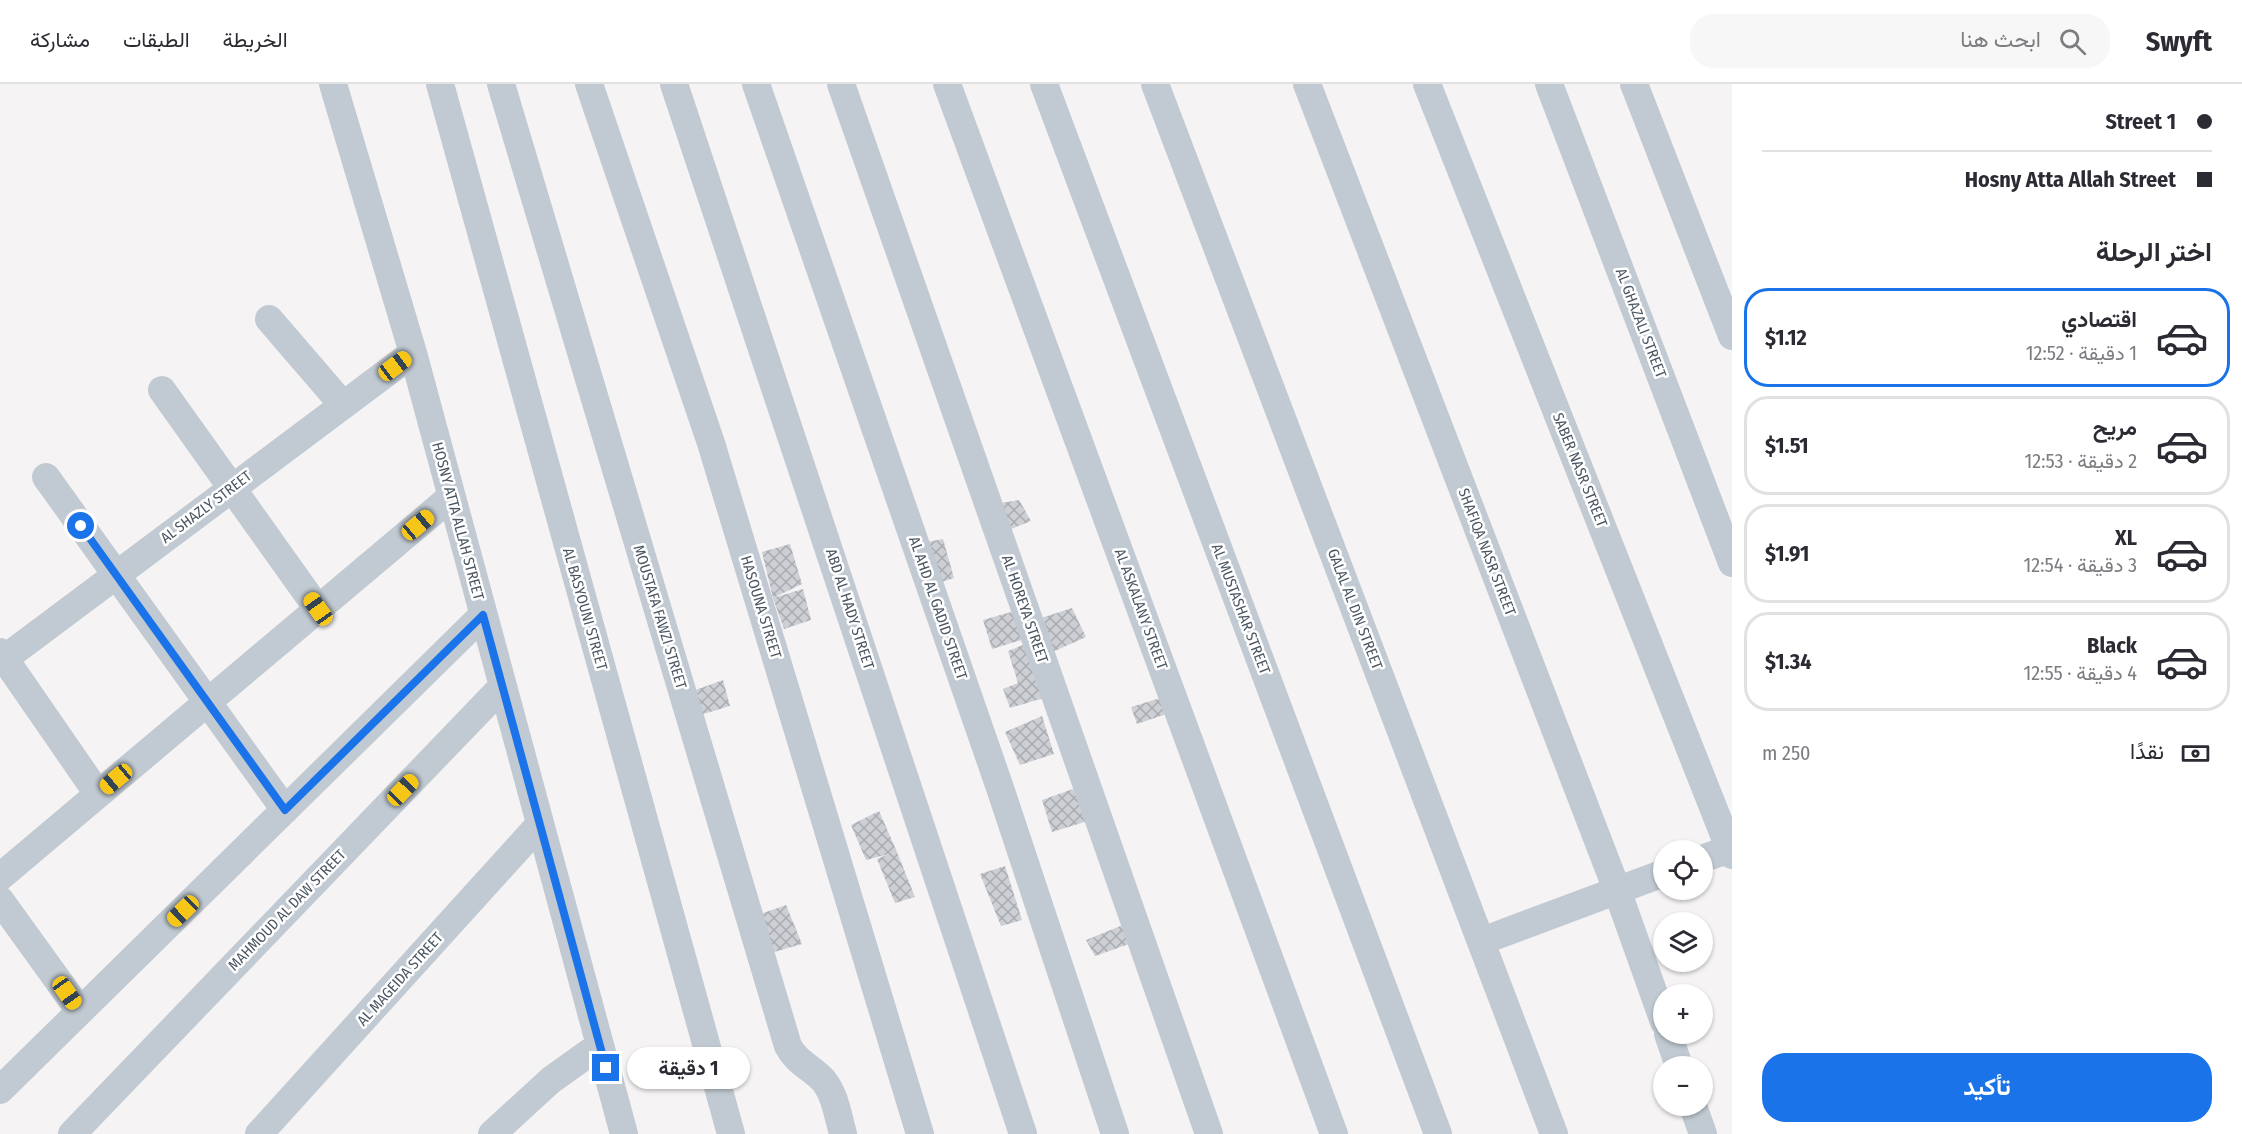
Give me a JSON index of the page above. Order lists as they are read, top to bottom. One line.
{"streets":{"street":["AL GHAZALI STREET","SABER NASR STREET","AL SHAZLY STREET","HOSNY ATTA ALLAH STREET","SHAFIQA NASR STREET","HASOUNA STREET","AL AHD AL GADID STREET","AL BASYOUNI STREET","ABD AL HADY STREET","AL HOREYA STREET","AL ASKALANY STREET","AL MUSTASHAR STREET","GALAL AL DIN STREET","MOUSTAFA FAWZI STREET","MAHMOUD AL DAW STREET","AL MAGEIDA STREET"]},"crossings":[["AL SHAZLY STREET","HOSNY ATTA ALLAH STREET"],["HOSNY ATTA ALLAH STREET","MAHMOUD AL DAW STREET"],["HOSNY ATTA ALLAH STREET","AL MAGEIDA STREET"]],"page":{"header":"Swyft","search":"ابحث هنا","nav":["الخريطة","الطبقات","مشاركة"],"banner":["Street 1","Hosny Atta Allah Street"],"heading":"اختر الرحلة","list":[{"name":"اقتصادي","note":"1 دقيقة · 12:52","value":"$1.12"},{"name":"مريح","note":"2 دقيقة · 12:53","value":"$1.51"},{"name":"XL","note":"3 دقيقة · 12:54","value":"$1.91"},{"name":"Black","note":"4 دقيقة · 12:55","value":"$1.34"}],"pay":["نقدًا","250 m"],"map_buttons":["+","−"],"buttons":"تأكيد","bubble":"1 دقيقة"}}
